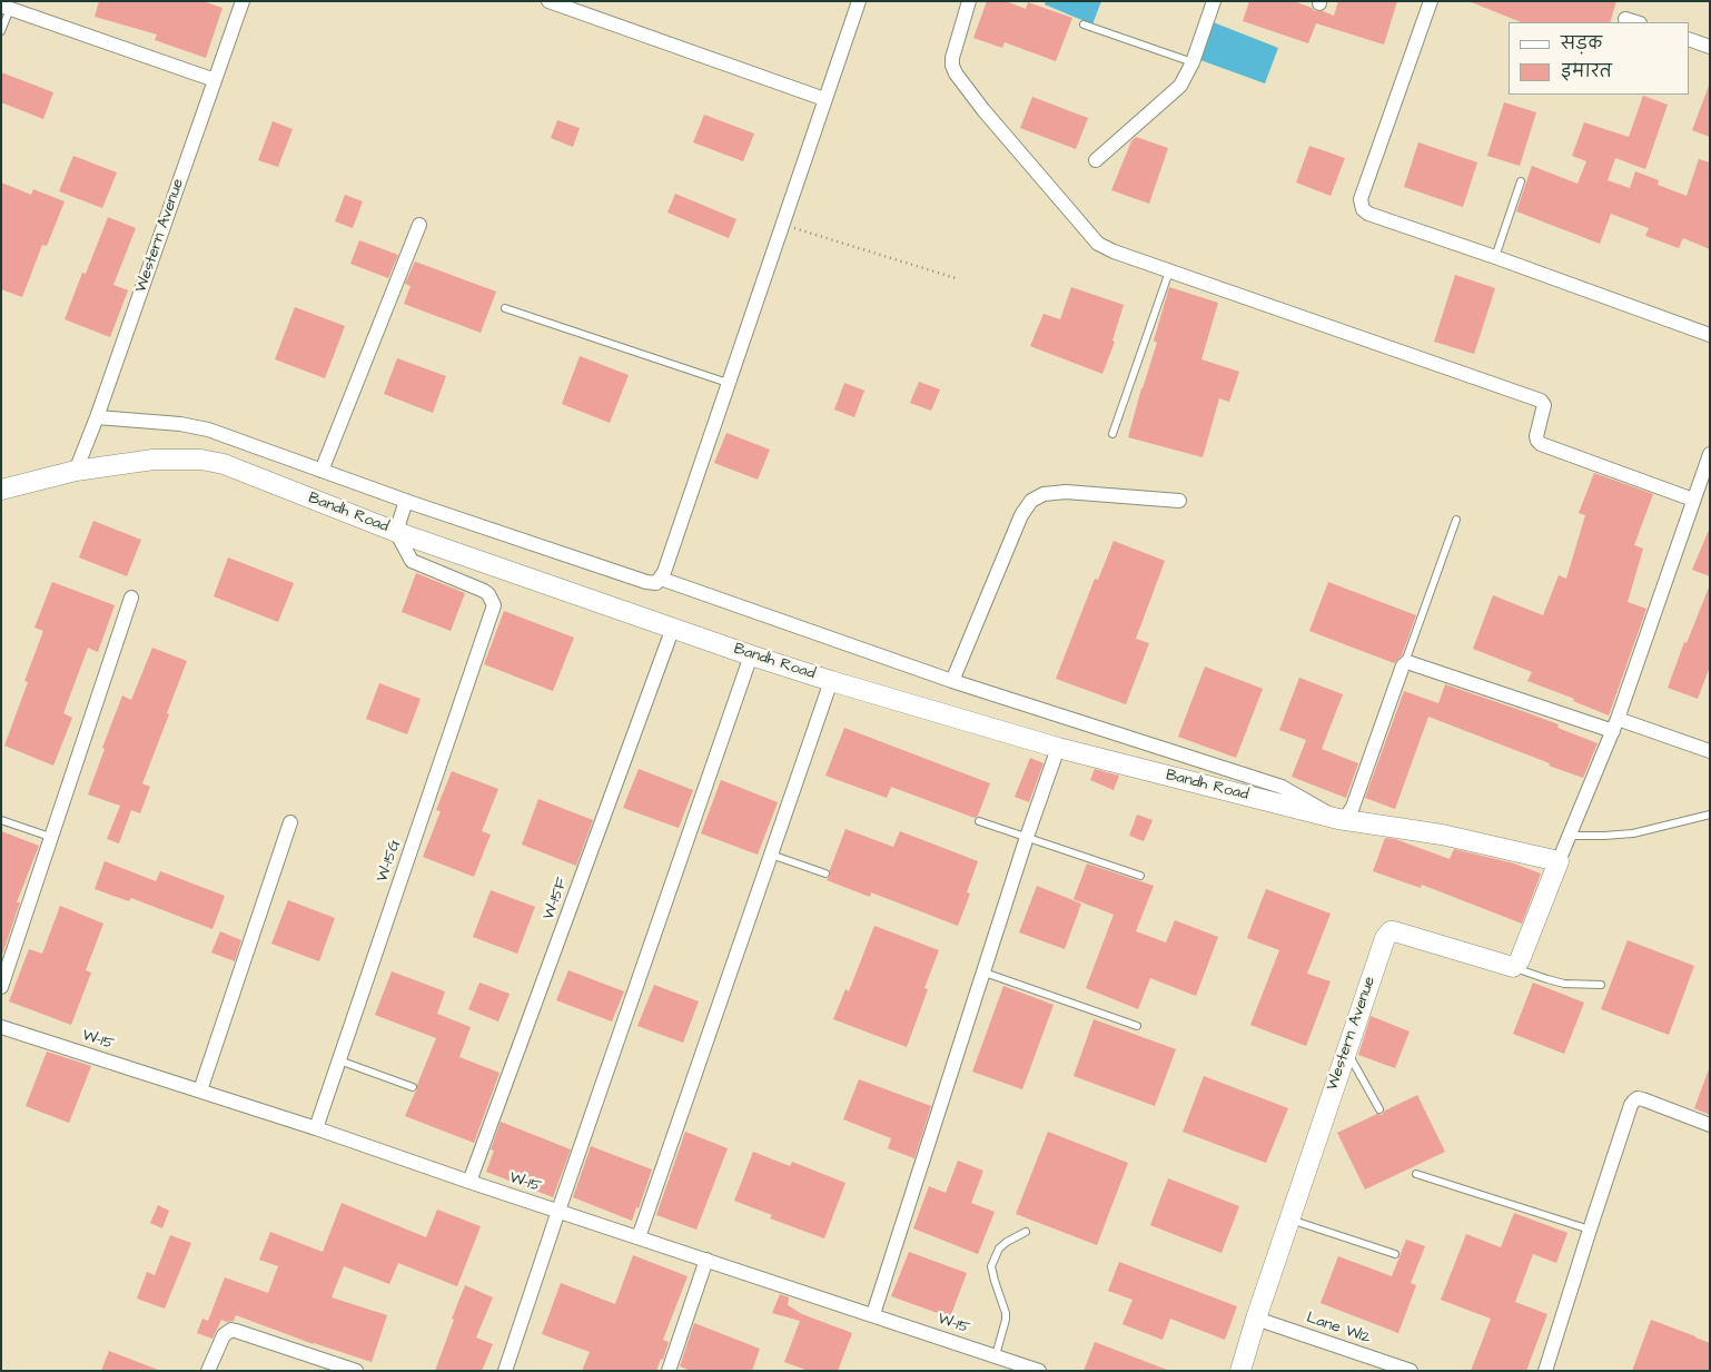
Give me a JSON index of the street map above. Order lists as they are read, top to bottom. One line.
{"streets":{"street":["Western Avenue","Bandh Road","W-15G","W-15F","W-15","Lane W12"]},"crossings":[["Western Avenue","Bandh Road"],["Western Avenue","Lane W12"],["Bandh Road","W-15G"],["Bandh Road","W-15F"],["W-15G","W-15"],["W-15F","W-15"]],"legend":["सड़क","इमारत"]}
